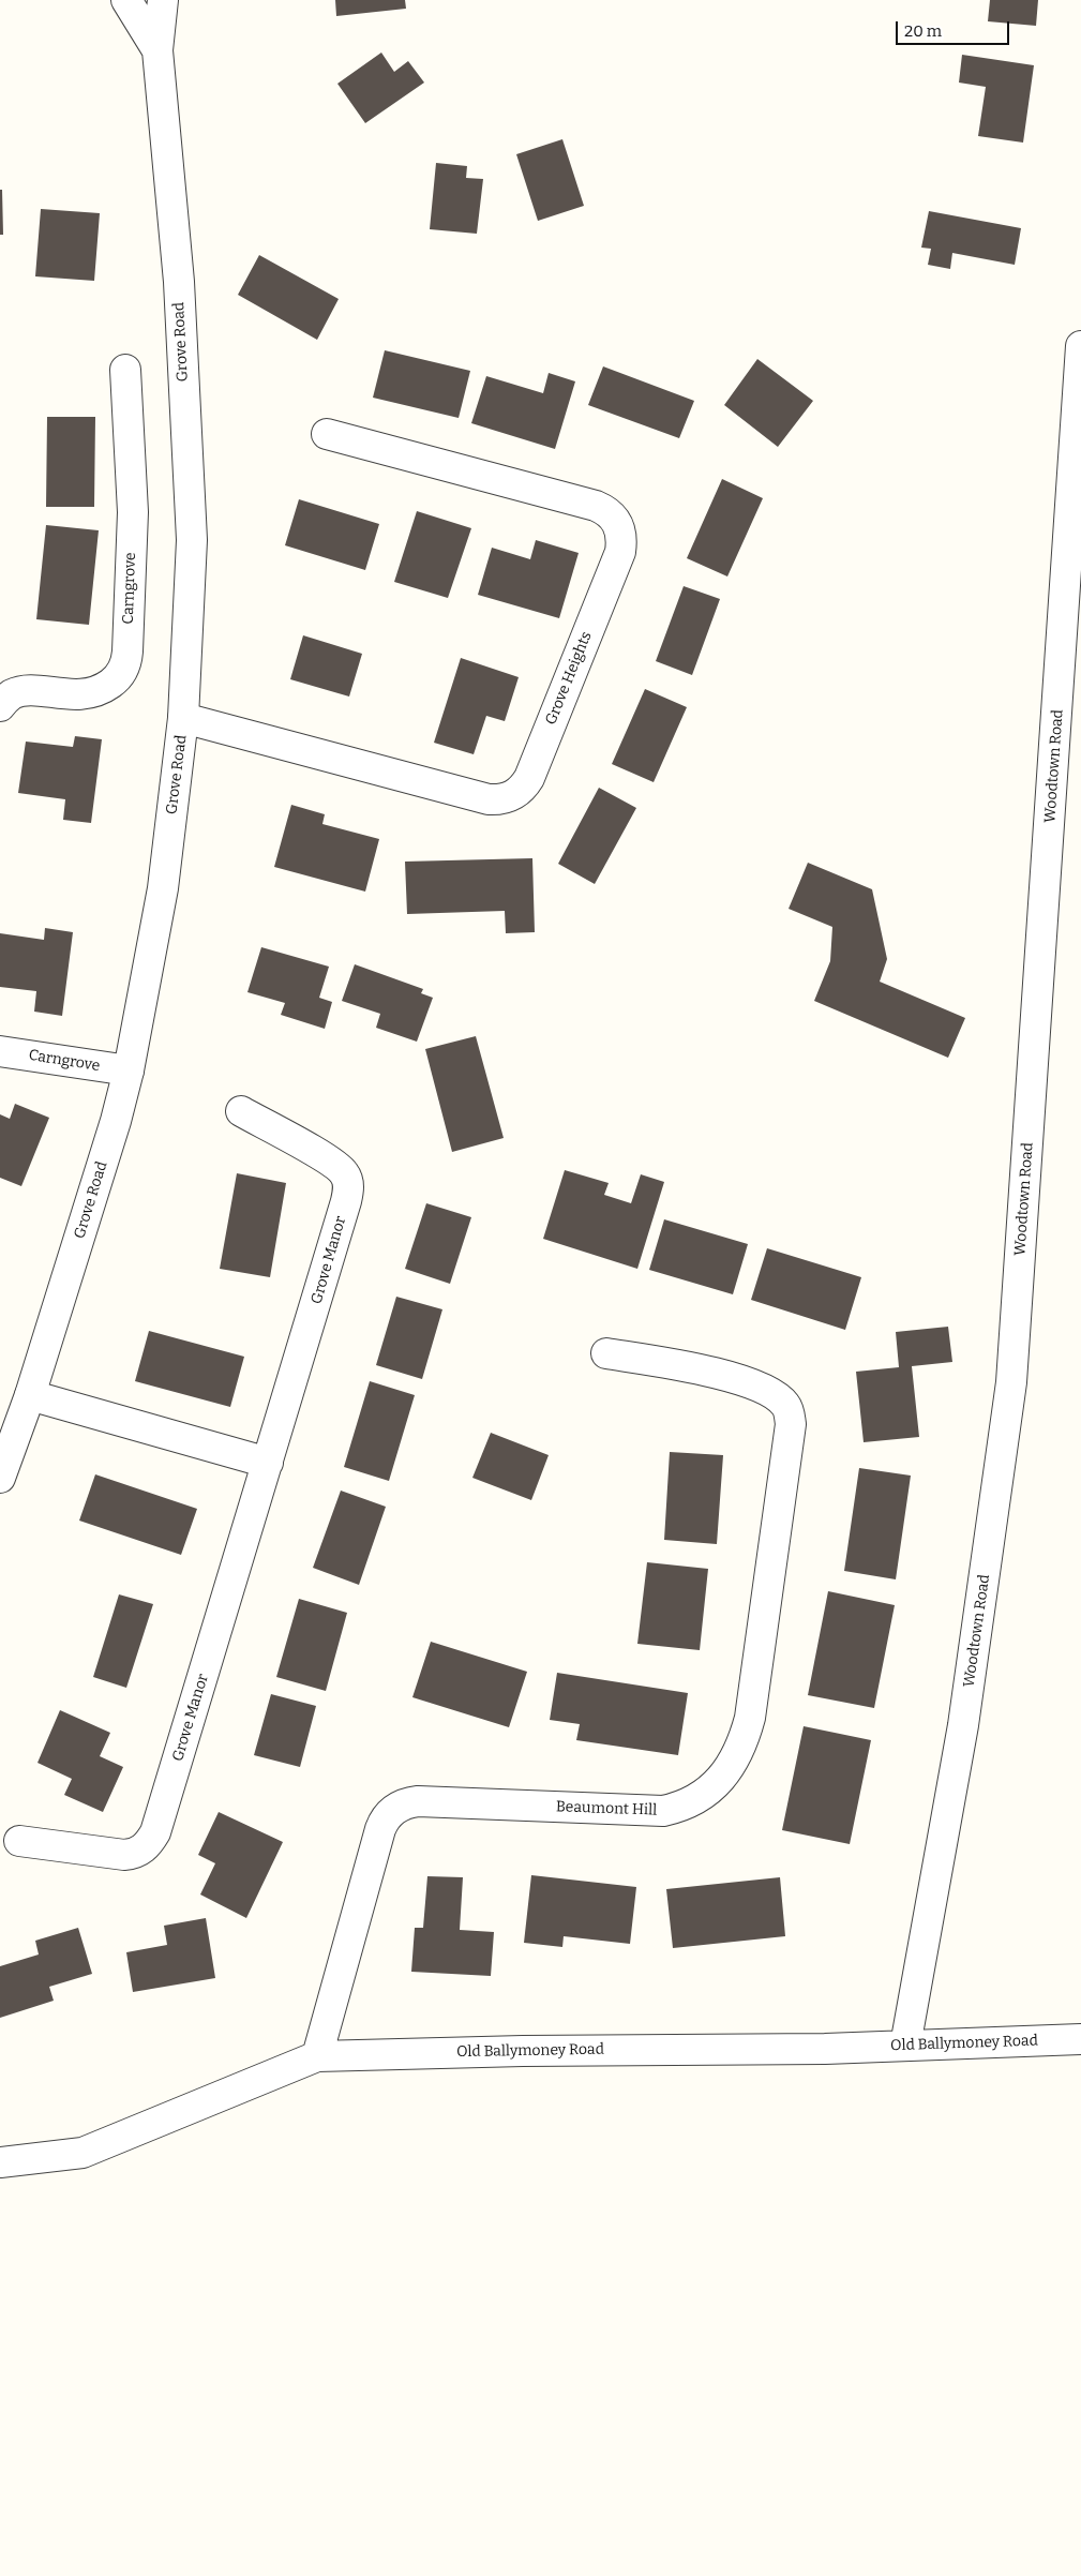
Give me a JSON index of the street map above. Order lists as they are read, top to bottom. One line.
{"streets":{"street":["Grove Road","Carngrove","Grove Heights","Woodtown Road","Grove Manor","Beaumont Hill","Old Ballymoney Road"]},"crossings":[["Grove Road","Carngrove"],["Grove Road","Grove Heights"],["Woodtown Road","Old Ballymoney Road"],["Beaumont Hill","Old Ballymoney Road"]],"scale_bar":"20 m"}
